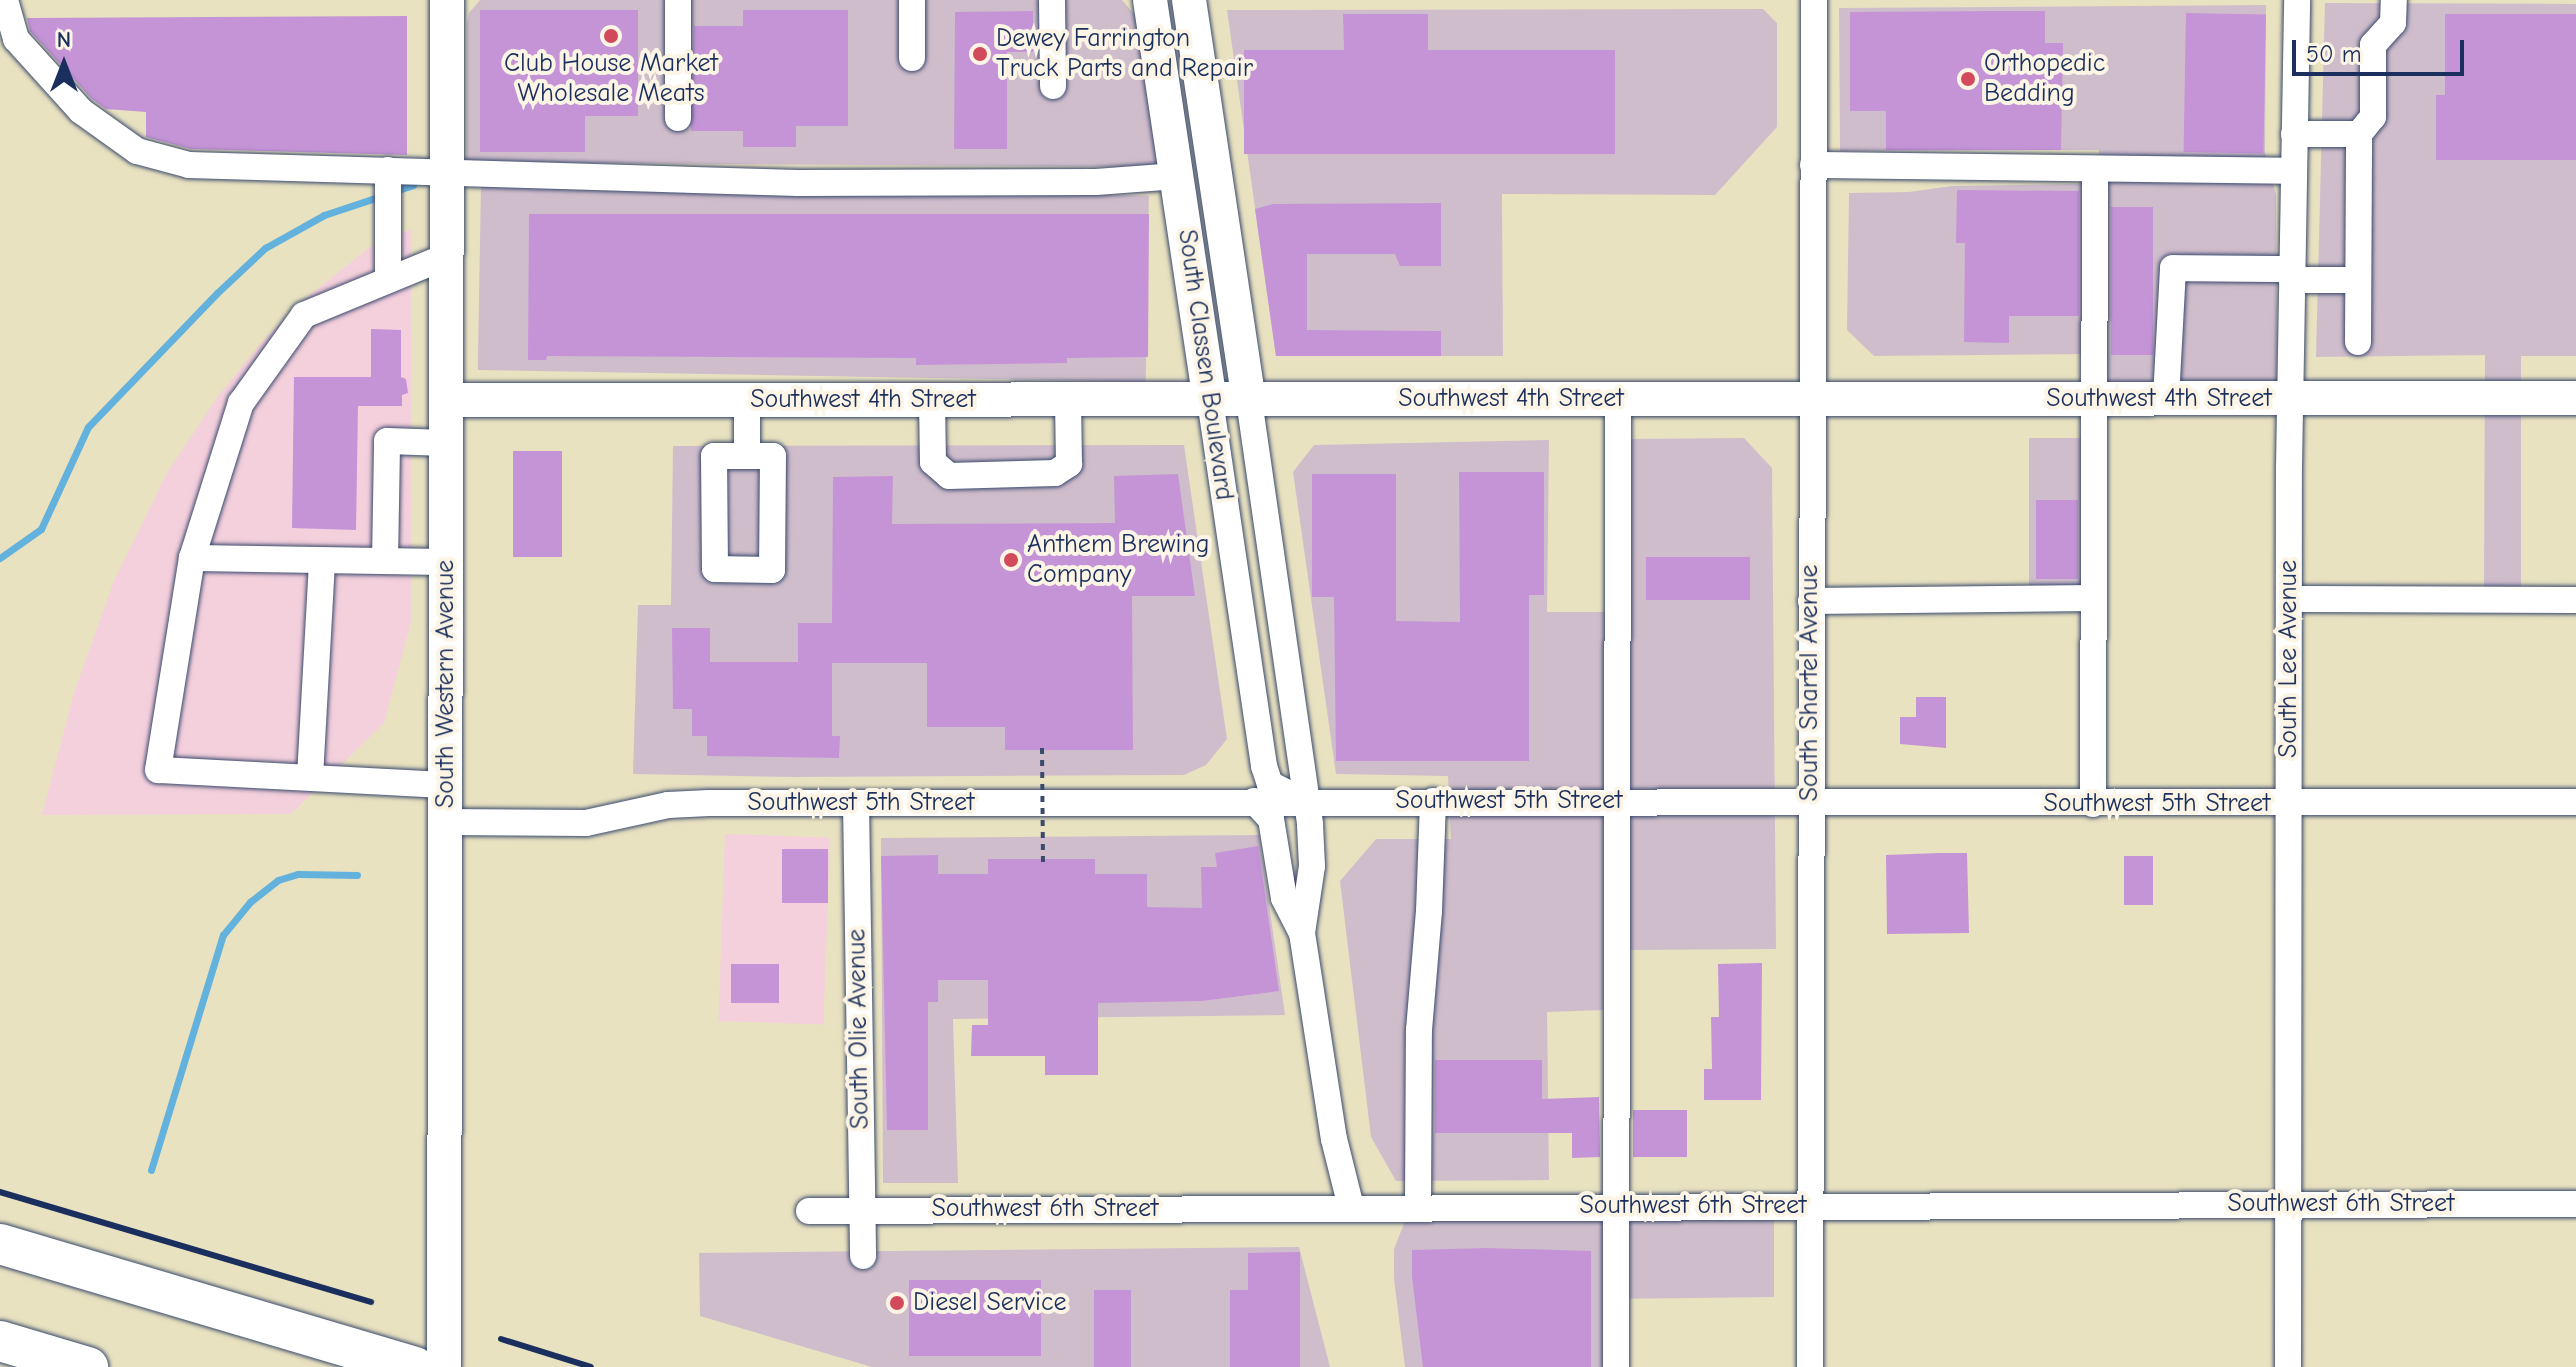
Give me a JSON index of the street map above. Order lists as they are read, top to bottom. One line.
{"streets":{"main road":["South Classen Boulevard","Southwest 4th Street","South Western Avenue"],"street":["South Lee Avenue","South Shartel Avenue","Southwest 5th Street","South Olie Avenue","Southwest 6th Street"]},"crossings":[["South Classen Boulevard","Southwest 4th Street"],["South Classen Boulevard","Southwest 5th Street"],["South Classen Boulevard","Southwest 6th Street"],["Southwest 4th Street","South Lee Avenue"],["Southwest 4th Street","South Shartel Avenue"],["Southwest 4th Street","South Western Avenue"],["South Lee Avenue","Southwest 5th Street"],["South Lee Avenue","Southwest 6th Street"],["South Shartel Avenue","Southwest 5th Street"],["South Shartel Avenue","Southwest 6th Street"],["South Western Avenue","Southwest 5th Street"],["Southwest 5th Street","South Olie Avenue"],["South Olie Avenue","Southwest 6th Street"]],"places":["Club House Market Wholesale Meats","Dewey Farrington Truck Parts and Repair","Orthopedic Bedding","Anthem Brewing Company","Diesel Service"],"scale_bar":"50 m","north":"top"}
